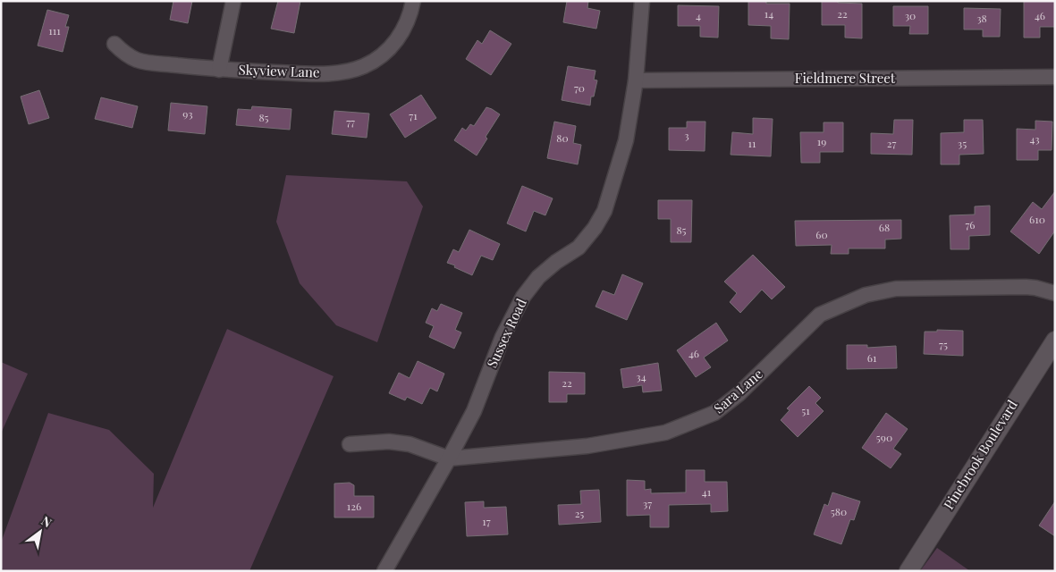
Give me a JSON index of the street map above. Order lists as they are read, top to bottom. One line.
{"streets":{"street":["Skyview Lane","Fieldmere Street","Sussex Road","Sara Lane","Pinebrook Boulevard"]},"crossings":[["Fieldmere Street","Sussex Road"],["Sussex Road","Sara Lane"]],"house_numbers":["14","22","4","30","46","38","111","70","93","71","85","77","3","80","43","19","11","27","35","610","76","68","85","60","75","46","61","34","22","51","590","41","37","126","580","25","17"],"north":"top right"}
